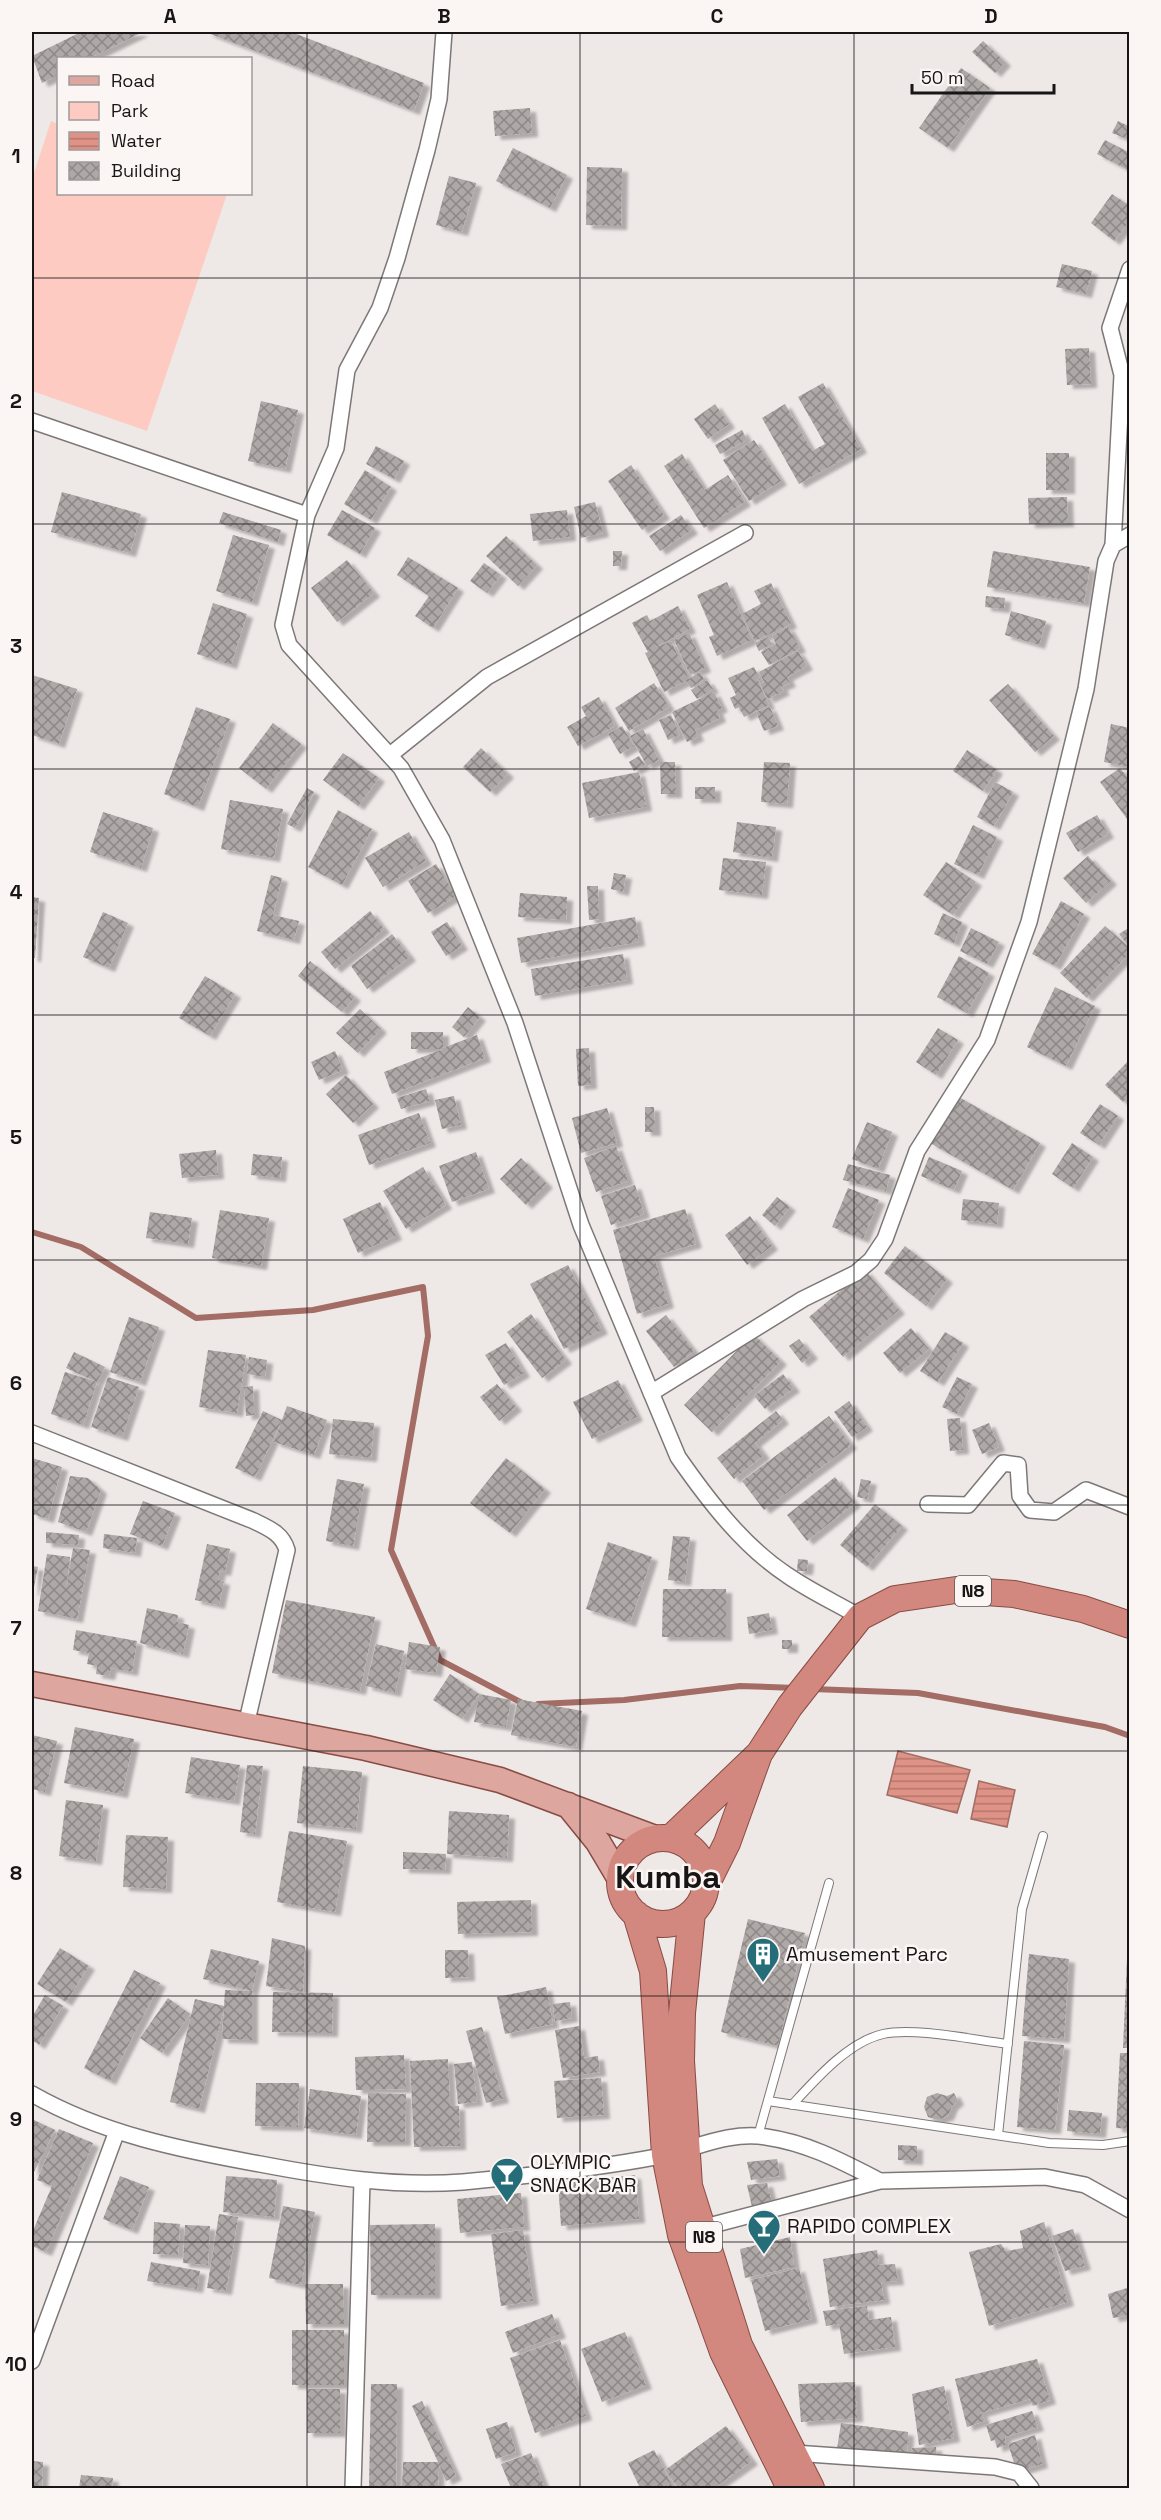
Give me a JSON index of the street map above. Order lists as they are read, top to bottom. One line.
{"streets":{"highway":["N8"]},"districts":["Kumba"],"places":{"building":["Amusement Parc"],"bar":["OLYMPIC SNACK BAR","RAPIDO COMPLEX"]},"legend":["Road","Park","Water","Building"],"scale_bar":"50 m","grid":{"columns":["A","B","C","D"],"rows":["1","2","3","4","5","6","7","8","9","10"]}}
